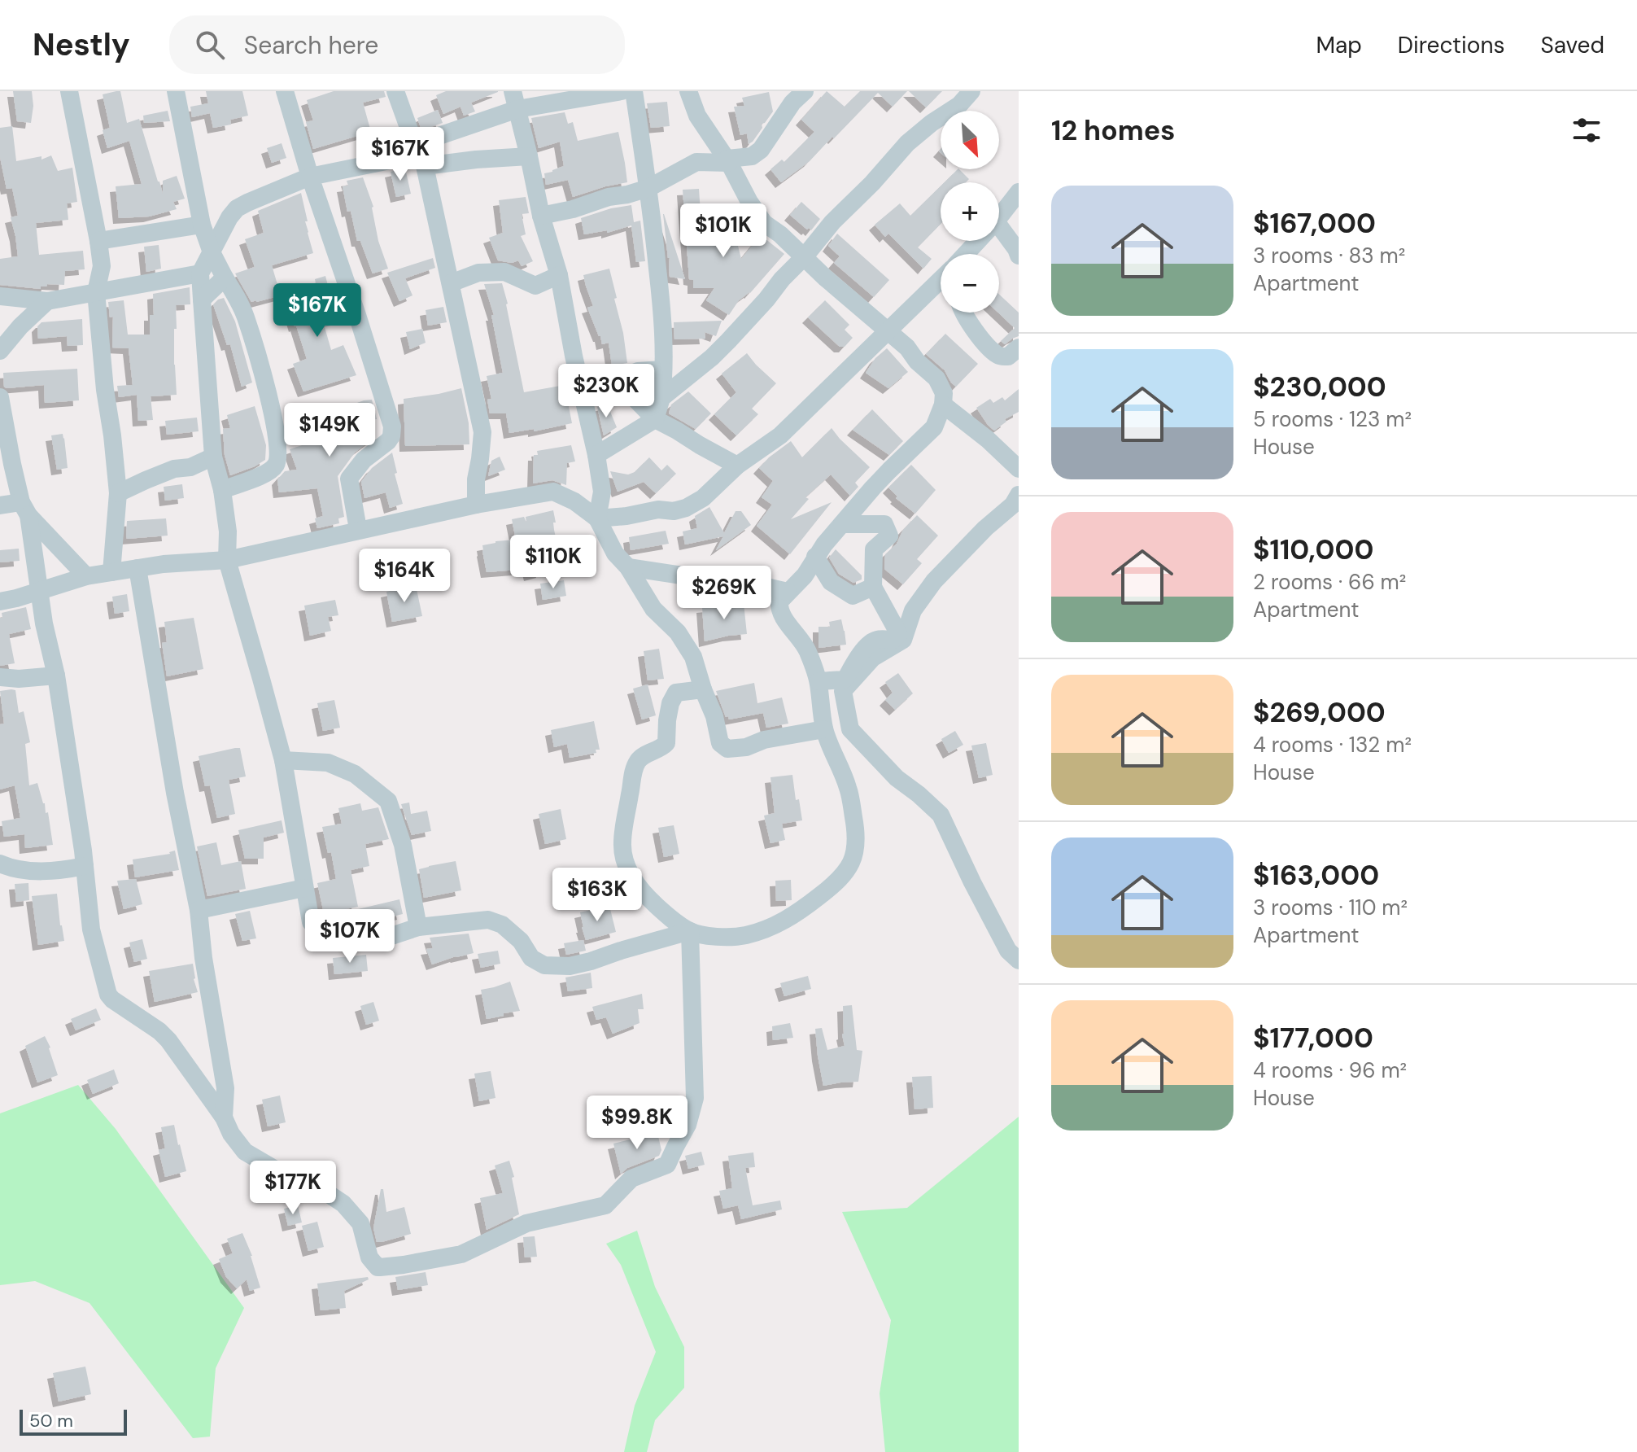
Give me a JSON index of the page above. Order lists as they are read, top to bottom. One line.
{"scale_bar":"50 m","north":"bottom right","page":{"header":"Nestly","search":"Search here","nav":["Map","Directions","Saved"],"heading":"12 homes","map_buttons":["+","−"],"price":["$167K","$101K","$167K","$230K","$149K","$110K","$164K","$269K","$163K","$107K","$99.8K","$177K"],"list":[{"name":"$167,000","note":"3 rooms · 83 m² · Apartment"},{"name":"$230,000","note":"5 rooms · 123 m² · House"},{"name":"$110,000","note":"2 rooms · 66 m² · Apartment"},{"name":"$269,000","note":"4 rooms · 132 m² · House"},{"name":"$163,000","note":"3 rooms · 110 m² · Apartment"},{"name":"$177,000","note":"4 rooms · 96 m² · House"}],"scale":"50 m"}}
